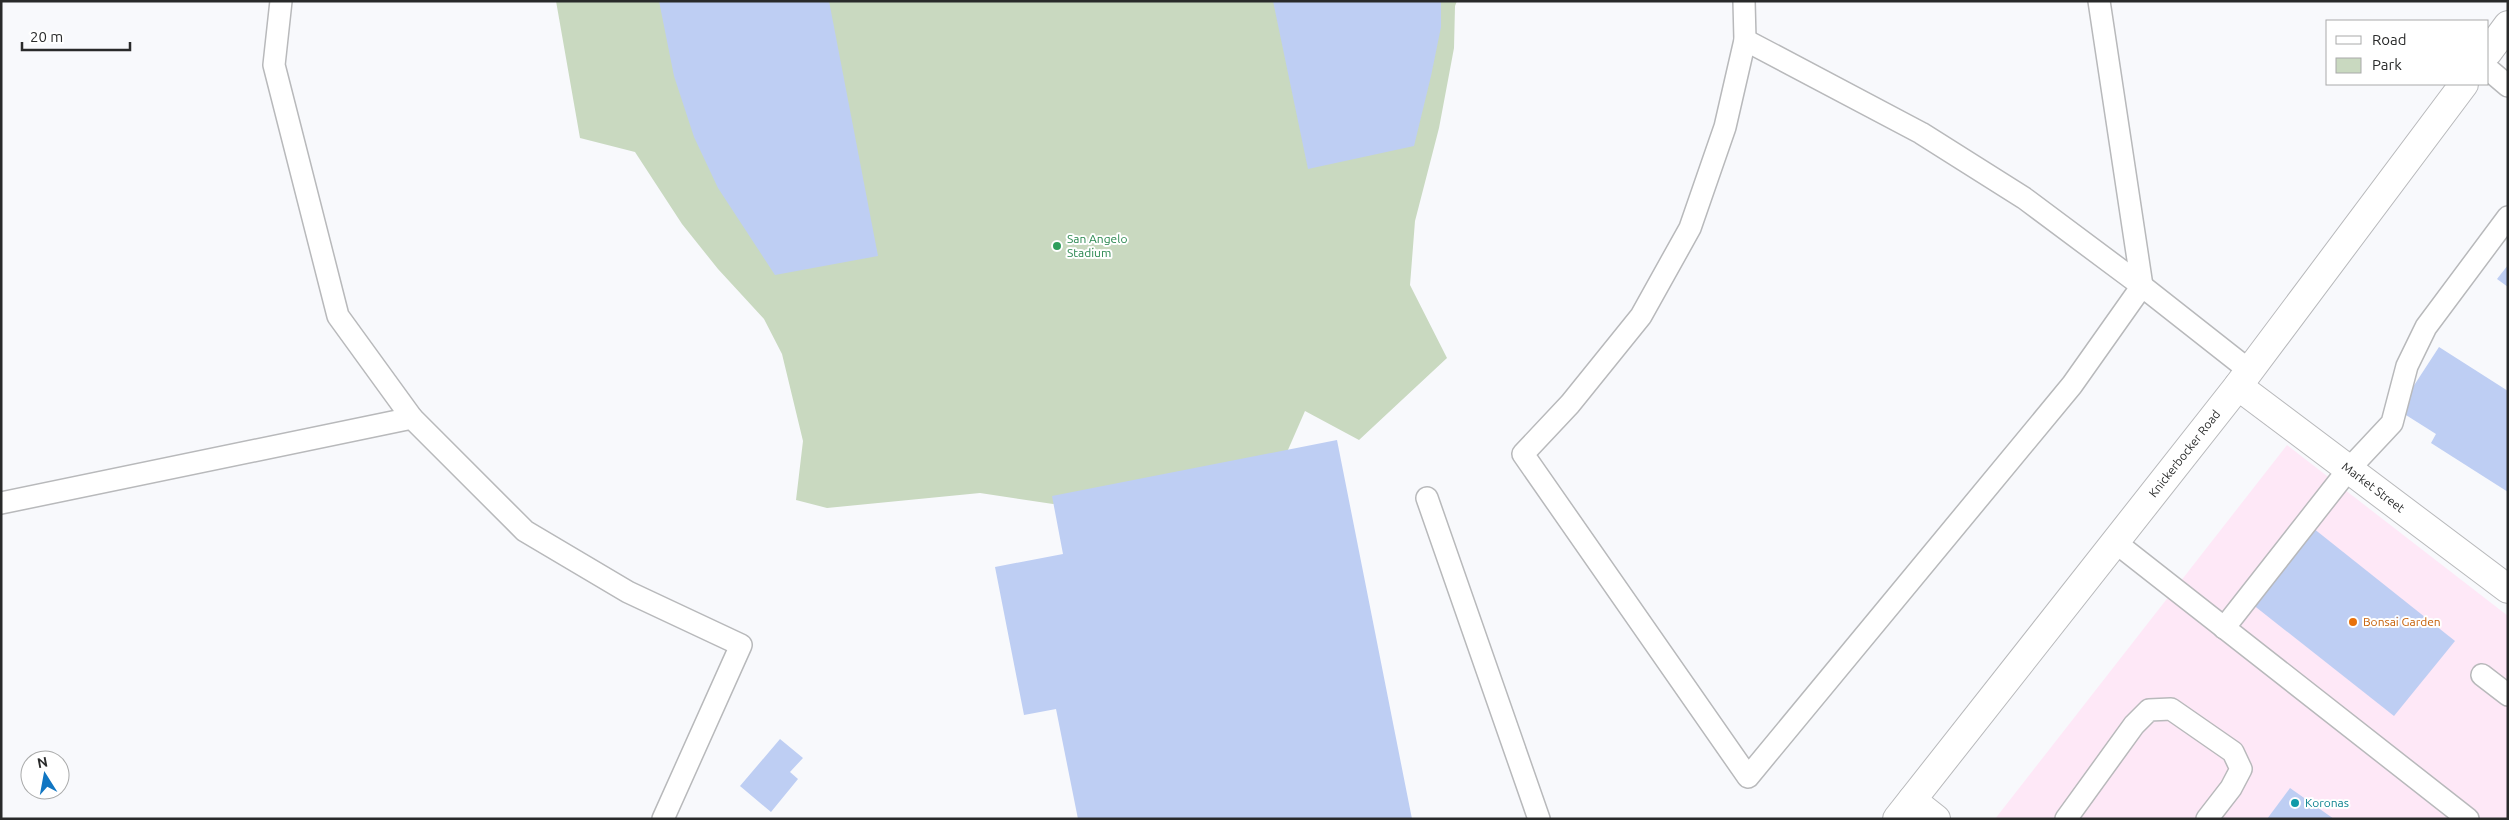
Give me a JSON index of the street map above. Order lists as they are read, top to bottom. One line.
{"streets":{"main road":["Knickerbocker Road","Market Street"]},"crossings":[["Knickerbocker Road","Market Street"]],"places":["San Angelo Stadium","Bonsai Garden","Koronas"],"legend":["Road","Park"],"scale_bar":"20 m","north":"top"}
